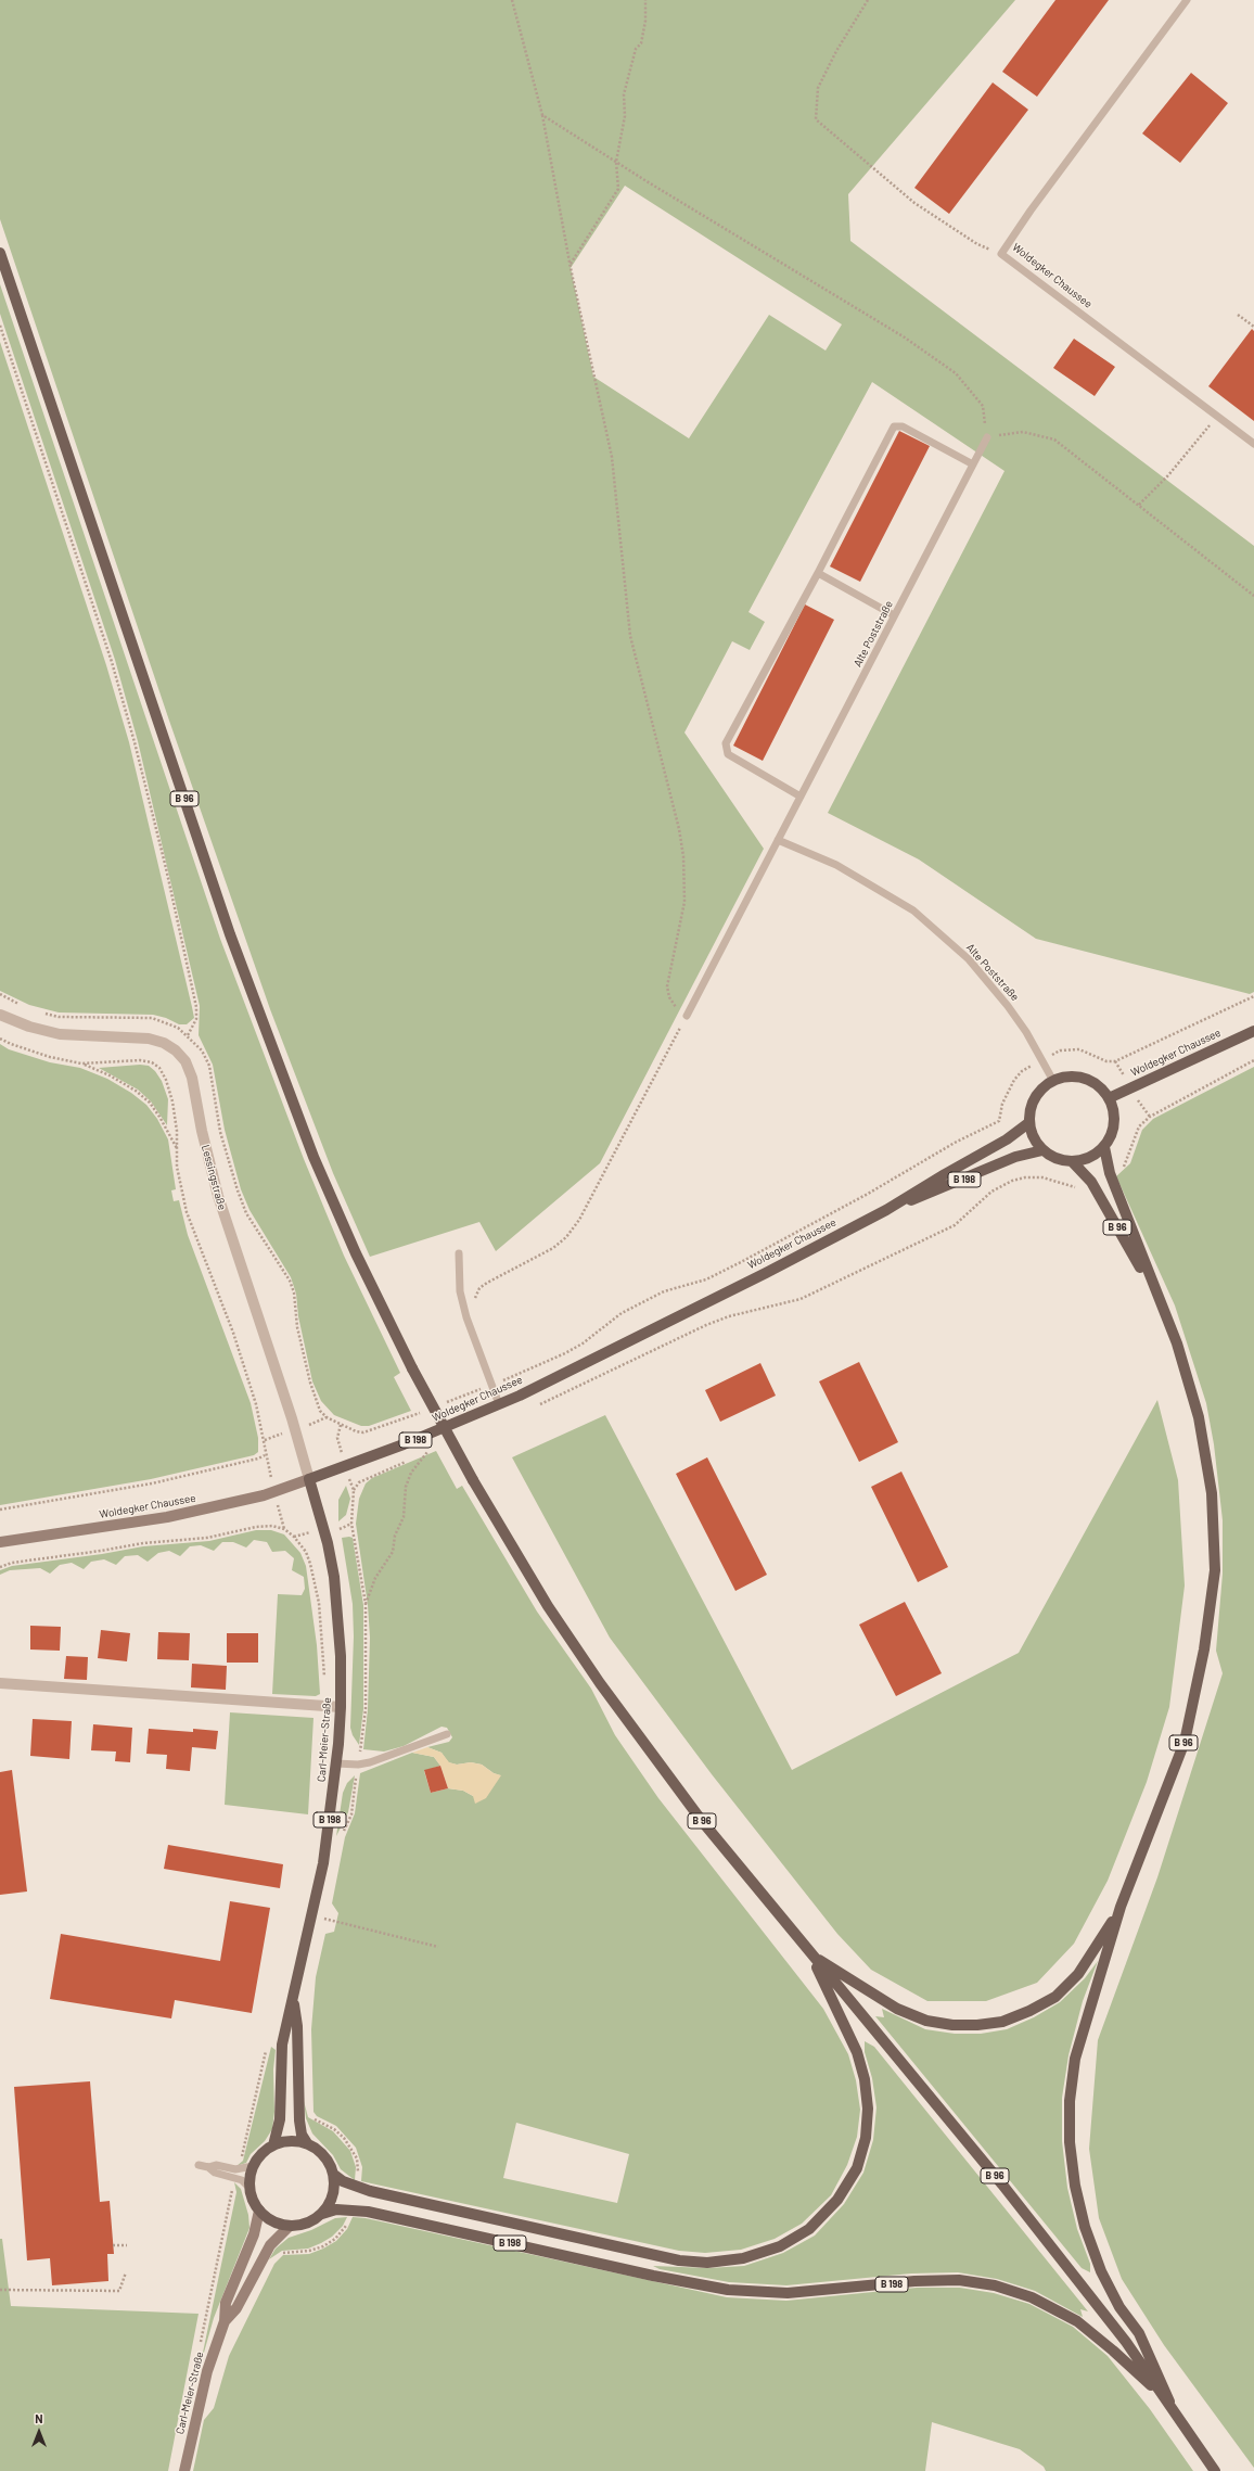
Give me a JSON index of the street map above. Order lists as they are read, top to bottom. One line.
{"streets":{"main road":["Woldegker Chaussee","B 96","B 198","Carl-Meier-Straße"],"street":["Lessingstraße"],"lane":["Alte Poststraße"]},"crossings":[["Woldegker Chaussee","Alte Poststraße"],["Woldegker Chaussee","B 96"],["Woldegker Chaussee","Lessingstraße"],["Woldegker Chaussee","Carl-Meier-Straße"],["Alte Poststraße","B 96"],["B 96","B 198"],["B 96","Carl-Meier-Straße"],["Lessingstraße","Carl-Meier-Straße"],["B 198","Carl-Meier-Straße"]],"north":"top"}
